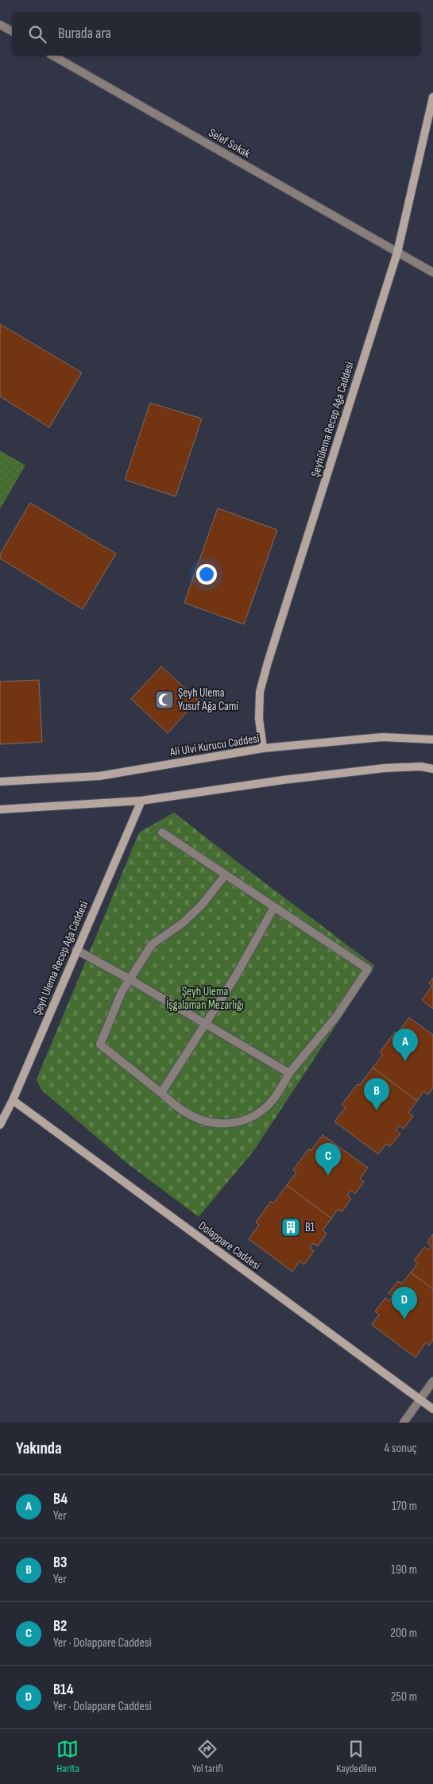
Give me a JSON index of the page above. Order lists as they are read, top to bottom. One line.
{"streets":{"street":["Selef Sokak","Şeyhülema Recep Ağa Caddesi","Ali Ulvi Kurucu Caddesi","Şeyh Ulema Recep Ağa Caddesi","Dolappare Caddesi"]},"crossings":[["Selef Sokak","Şeyhülema Recep Ağa Caddesi"],["Şeyhülema Recep Ağa Caddesi","Ali Ulvi Kurucu Caddesi"],["Şeyh Ulema Recep Ağa Caddesi","Dolappare Caddesi"]],"parks":["Şeyh Ulema İşgalaman Mezarlığı"],"places":{"mosque":["Şeyh Ulema Yusuf Ağa Cami"],"building":["B1"]},"page":{"search":"Burada ara","pins":["A","B","C","D"],"heading":["Yakında","4 sonuç"],"list":[{"mark":"A","name":"B4","note":"Yer","value":"170 m"},{"mark":"B","name":"B3","note":"Yer","value":"190 m"},{"mark":"C","name":"B2","note":"Yer · Dolappare Caddesi","value":"200 m"},{"mark":"D","name":"B14","note":"Yer · Dolappare Caddesi","value":"250 m"}],"nav":["Harita","Yol tarifi","Kaydedilen"]}}
